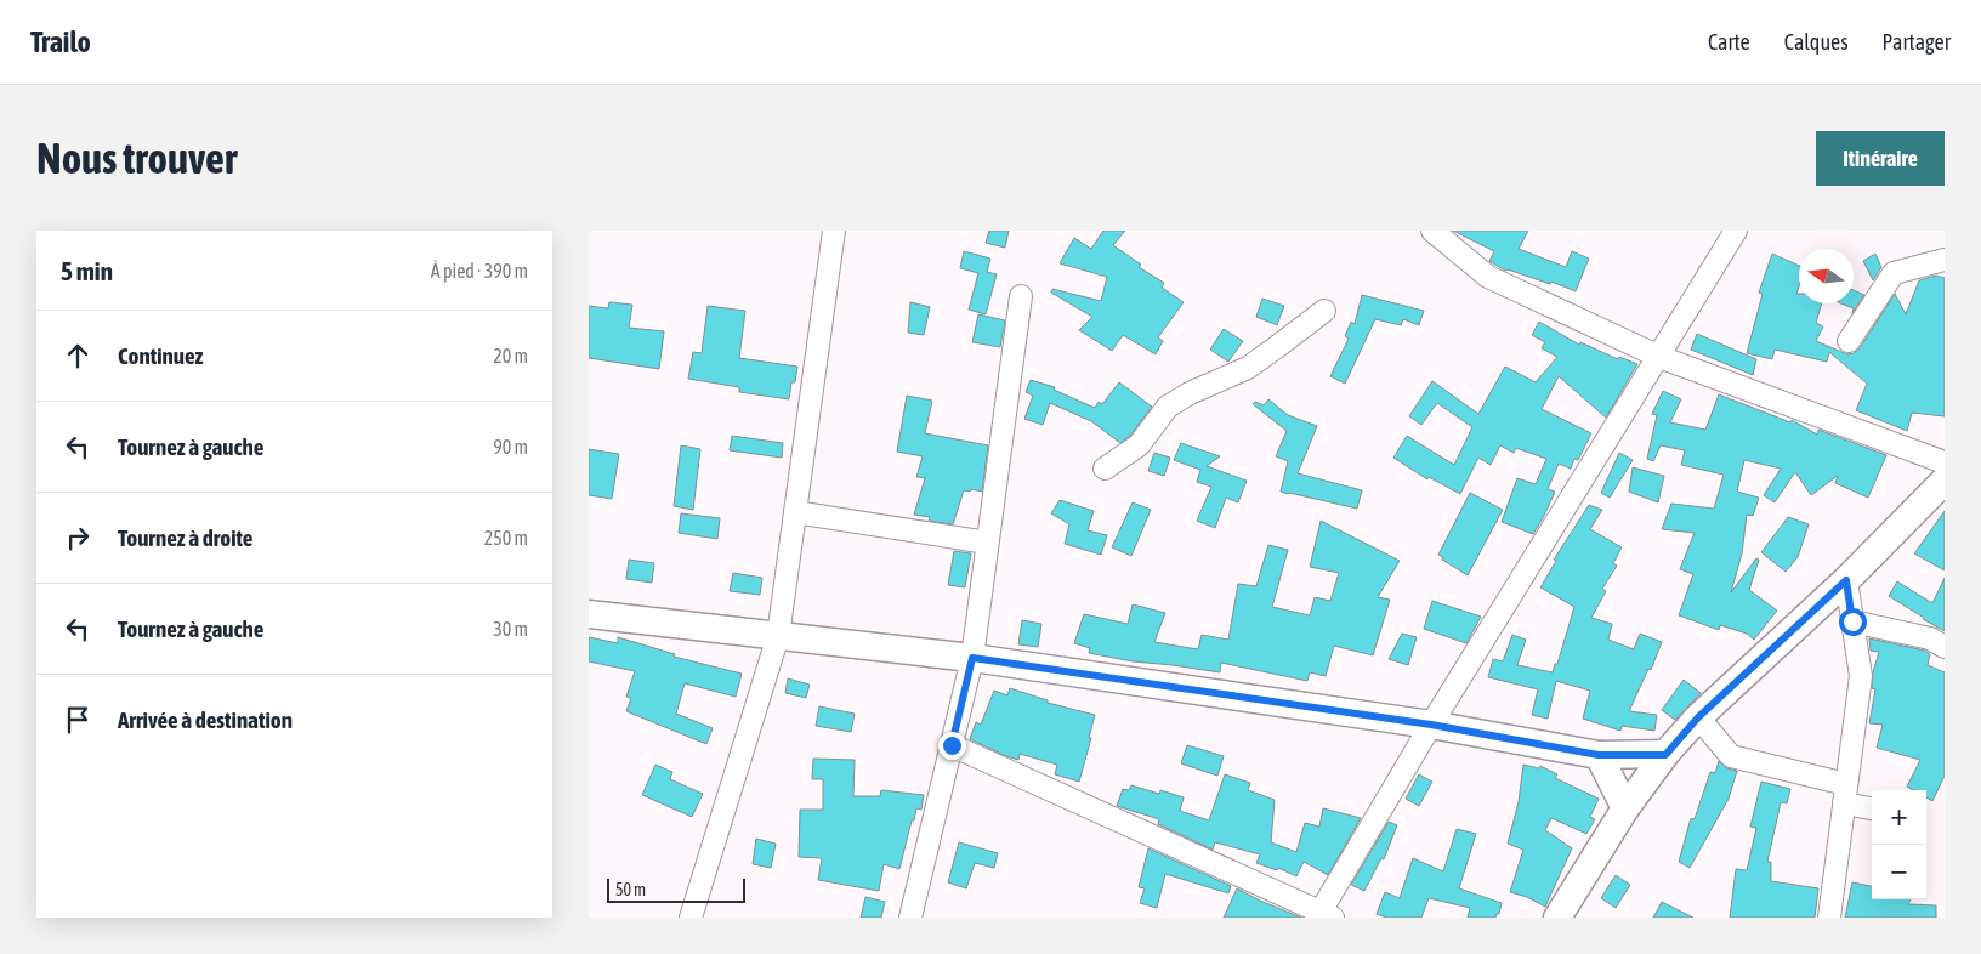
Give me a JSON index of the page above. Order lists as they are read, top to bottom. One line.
{"scale_bar":"50 m","north":"left","page":{"header":"Trailo","nav":["Carte","Calques","Partager"],"buttons":"Itinéraire","title":"Nous trouver","heading":["5 min","À pied · 390 m"],"list":[["Continuez","20 m"],["Tournez à gauche","90 m"],["Tournez à droite","250 m"],["Tournez à gauche","30 m"],"Arrivée à destination"],"map_buttons":["+","−"],"scale":"50 m"}}
